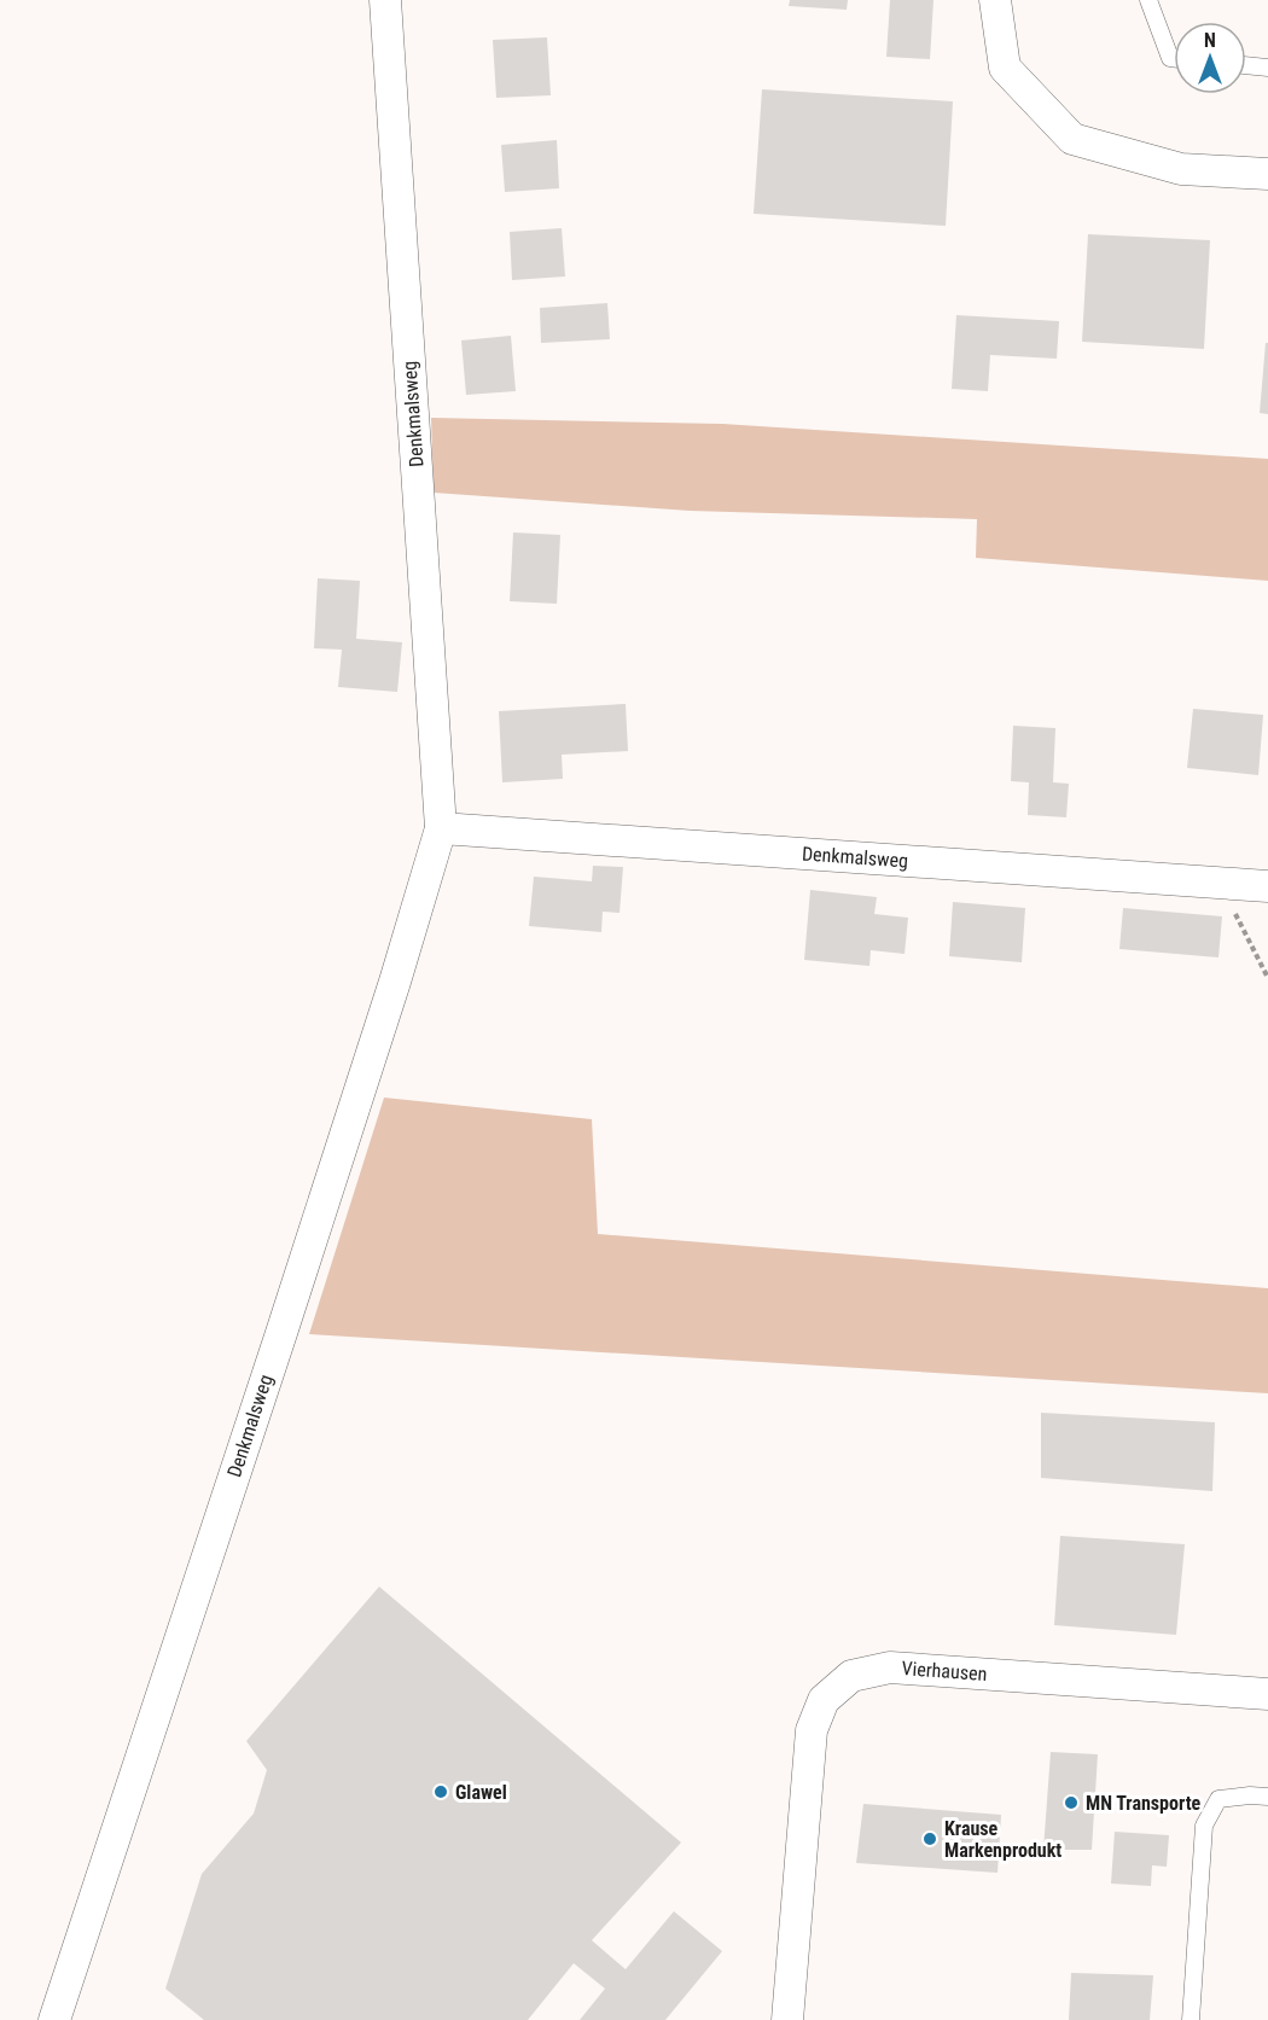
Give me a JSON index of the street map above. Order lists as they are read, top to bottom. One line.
{"streets":{"street":["Denkmalsweg","Vierhausen"]},"places":["Glawel","MN Transporte","Krause Markenprodukt"],"north":"top"}
